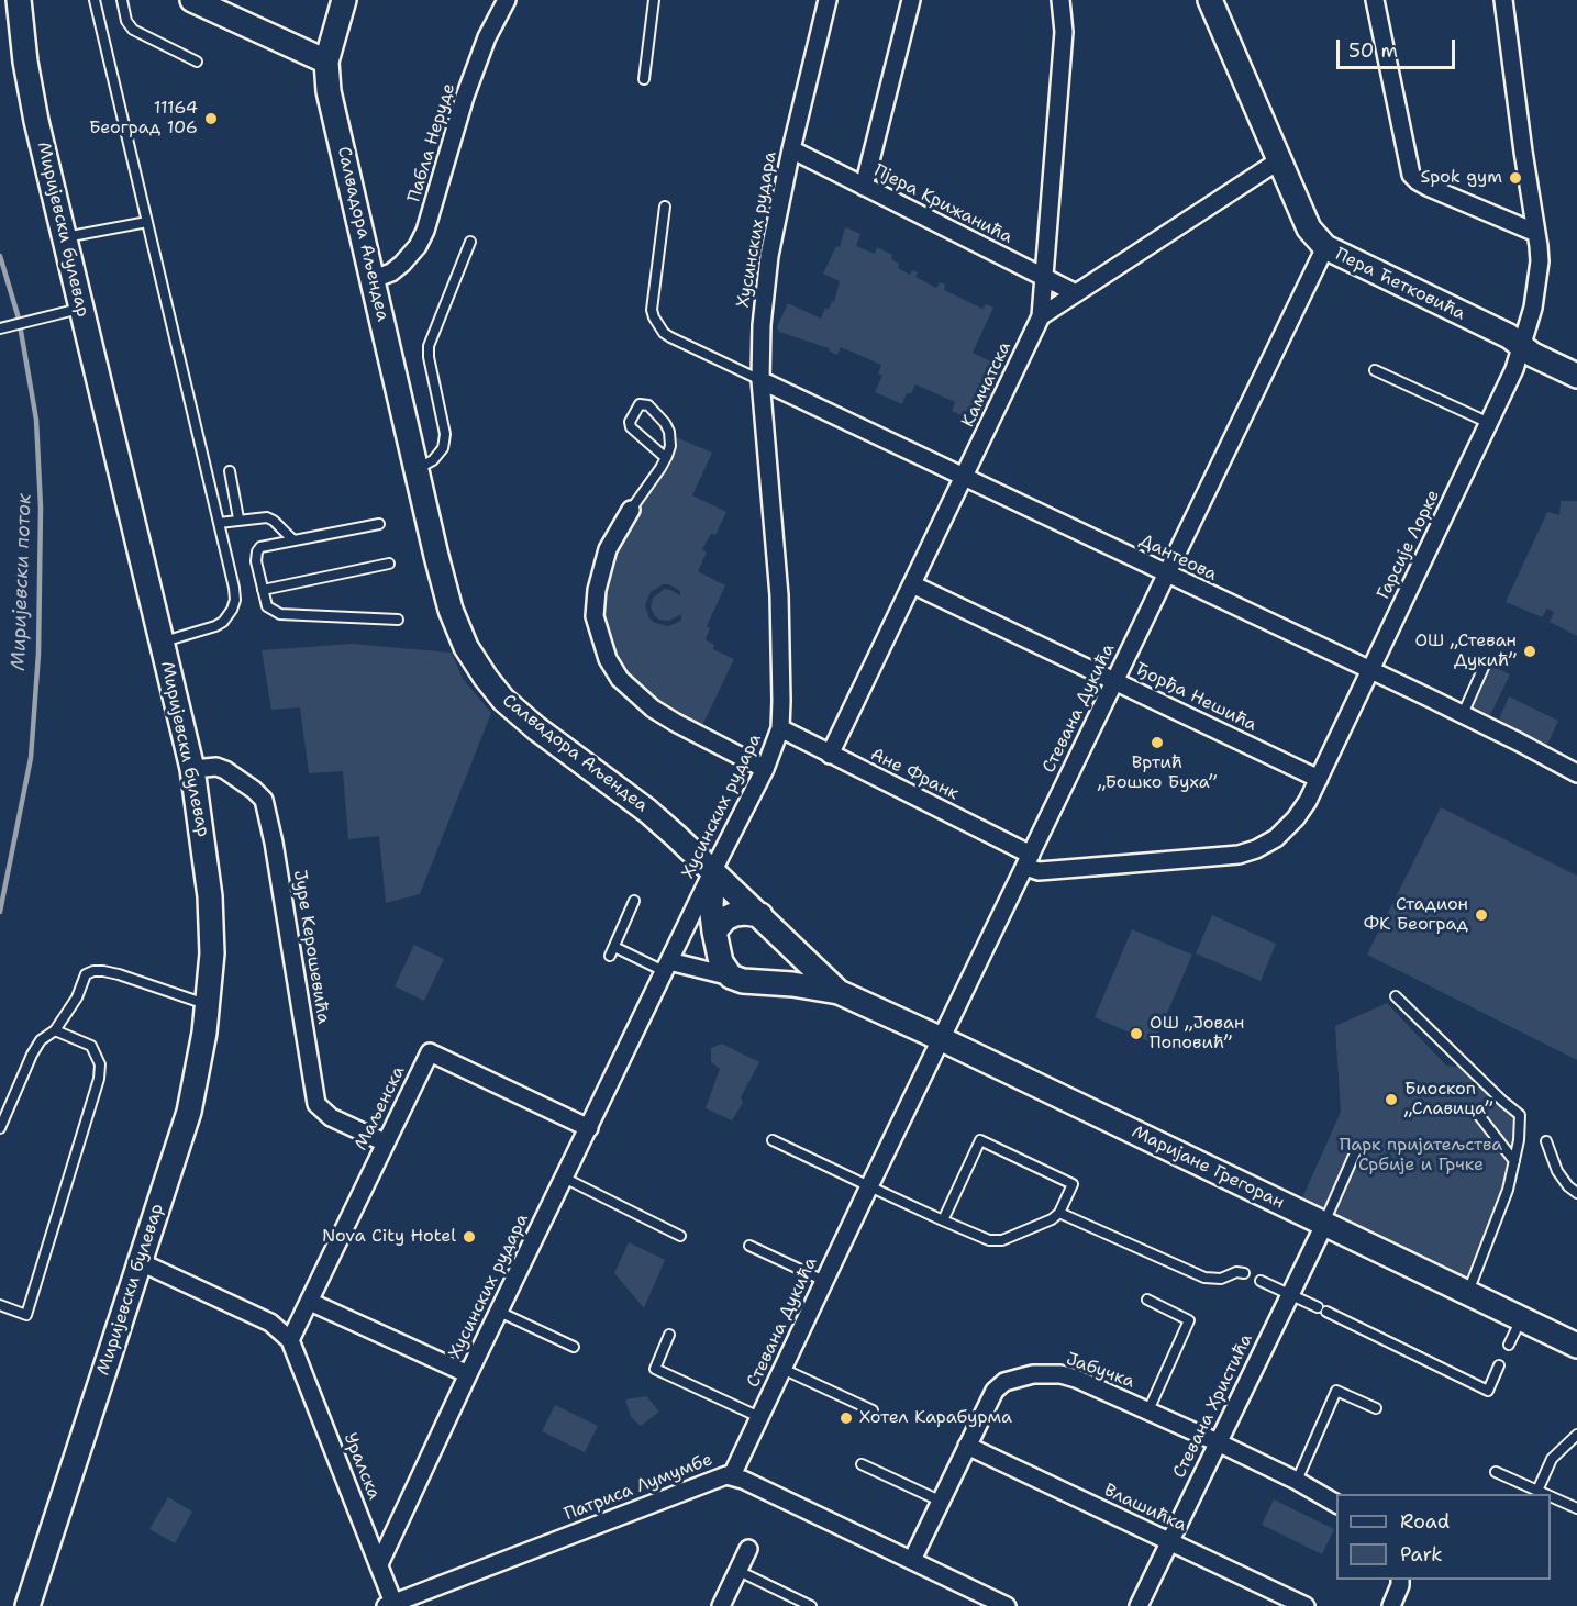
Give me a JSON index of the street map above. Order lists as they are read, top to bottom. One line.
{"streets":{"street":["Пабла Неруде","Пјера Крижанића","Миријевски булевар","Хусинских рудара","Салвадора Аљендеа","Пера Ћетковића","Камчатска","Гарсије Лорке","Дантеова","Ђорђа Нешића","Стевана Дукића","Ане Франк","Јуре Керошевића","Маљенска","Маријане Грегоран","Јабучка","Стевана Христића","Уралска","Патриса Лумумбе","Влашићка"]},"crossings":[["Пабла Неруде","Салвадора Аљендеа"],["Пјера Крижанића","Хусинских рудара"],["Пјера Крижанића","Камчатска"],["Миријевски булевар","Јуре Керошевића"],["Хусинских рудара","Салвадора Аљендеа"],["Хусинских рудара","Дантеова"],["Хусинских рудара","Ане Франк"],["Хусинских рудара","Маљенска"],["Хусинских рудара","Маријане Грегоран"],["Хусинских рудара","Уралска"],["Салвадора Аљендеа","Маријане Грегоран"],["Пера Ћетковића","Гарсије Лорке"],["Пера Ћетковића","Стевана Дукића"],["Камчатска","Дантеова"],["Камчатска","Ђорђа Нешића"],["Камчатска","Ане Франк"],["Гарсије Лорке","Дантеова"],["Гарсије Лорке","Ђорђа Нешића"],["Гарсије Лорке","Стевана Дукића"],["Гарсије Лорке","Ане Франк"],["Дантеова","Стевана Дукића"],["Ђорђа Нешића","Стевана Дукића"],["Стевана Дукића","Ане Франк"],["Стевана Дукића","Маријане Грегоран"],["Стевана Дукића","Патриса Лумумбе"],["Јуре Керошевића","Маљенска"],["Маљенска","Уралска"],["Маријане Грегоран","Стевана Христића"],["Јабучка","Стевана Христића"],["Јабучка","Патриса Лумумбе"],["Јабучка","Влашићка"],["Стевана Христића","Влашићка"],["Уралска","Патриса Лумумбе"]],"water":["Миријевски поток"],"parks":["Парк пријатељства Србије и Грчке"],"places":["11164 Београд 106","Spok gym","ОШ „Стеван Дукић”","Вртић „Бошко Буха”","Стадион ФК Београд","ОШ „Јован Поповић”","Биоскоп „Славица”","Nova City Hotel","Хотел Карабурма"],"legend":["Road","Park"],"scale_bar":"50 m"}
